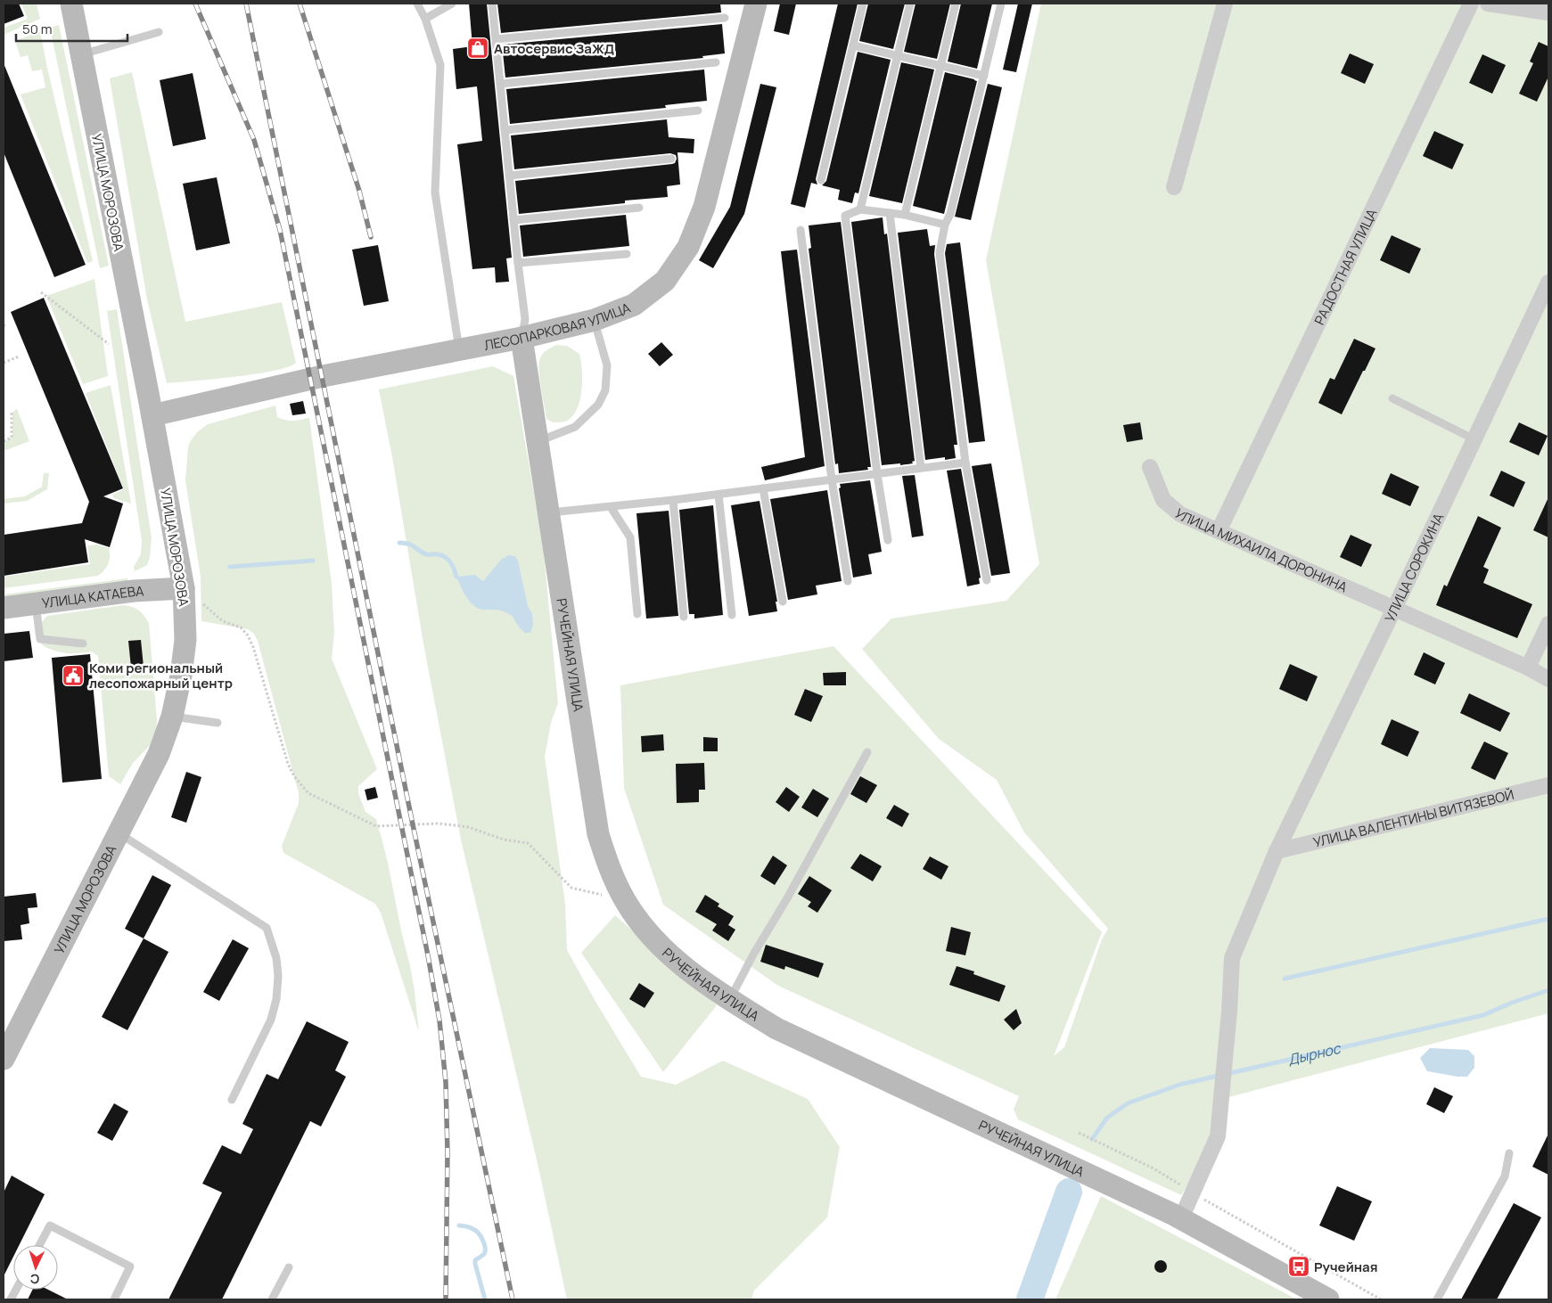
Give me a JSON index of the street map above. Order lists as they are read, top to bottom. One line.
{"streets":{"street":["УЛИЦА МОРОЗОВА","РАДОСТНАЯ УЛИЦА","ЛЕСОПАРКОВАЯ УЛИЦА","УЛИЦА МИХАИЛА ДОРОНИНА","УЛИЦА СОРОКИНА","УЛИЦА КАТАЕВА","РУЧЕЙНАЯ УЛИЦА","УЛИЦА ВАЛЕНТИНЫ ВИТЯЗЕВОЙ"]},"crossings":[["УЛИЦА МОРОЗОВА","ЛЕСОПАРКОВАЯ УЛИЦА"],["УЛИЦА МОРОЗОВА","УЛИЦА КАТАЕВА"],["РАДОСТНАЯ УЛИЦА","УЛИЦА МИХАИЛА ДОРОНИНА"],["ЛЕСОПАРКОВАЯ УЛИЦА","РУЧЕЙНАЯ УЛИЦА"],["УЛИЦА МИХАИЛА ДОРОНИНА","УЛИЦА СОРОКИНА"],["УЛИЦА СОРОКИНА","РУЧЕЙНАЯ УЛИЦА"],["УЛИЦА СОРОКИНА","УЛИЦА ВАЛЕНТИНЫ ВИТЯЗЕВОЙ"]],"water":["Дырнос"],"places":{"shop":["Автосервис ЗаЖД"],"public building":["Коми региональный лесопожарный центр"],"bus stop":["Ручейная"]},"scale_bar":"50 m","north":"bottom"}
